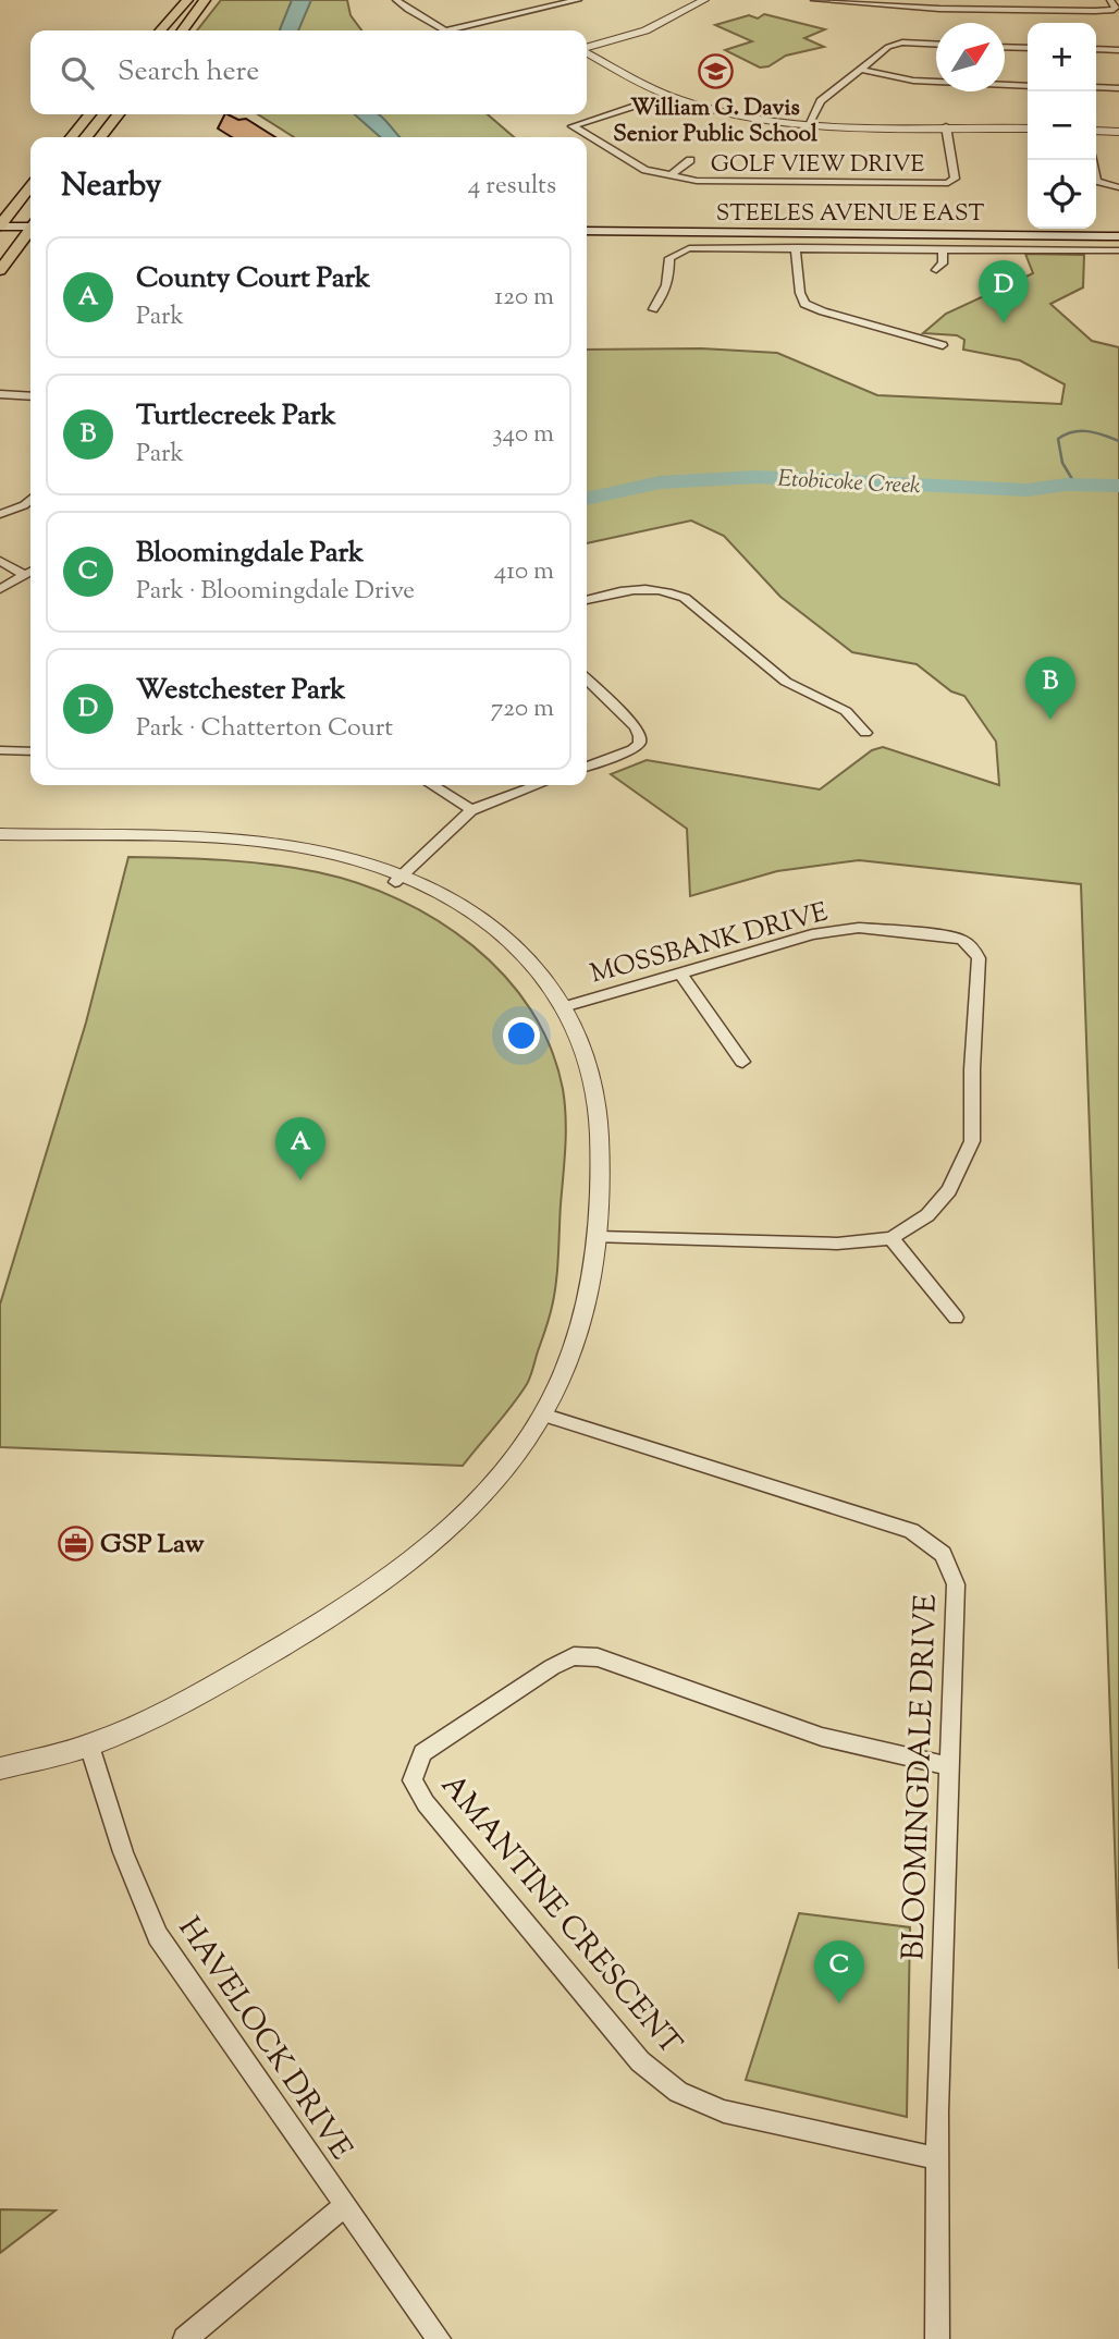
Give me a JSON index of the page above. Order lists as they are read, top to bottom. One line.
{"streets":{"main road":["STEELES AVENUE EAST"],"street":["GOLF VIEW DRIVE","MOSSBANK DRIVE","BLOOMINGDALE DRIVE","AMANTINE CRESCENT","HAVELOCK DRIVE"]},"crossings":[["BLOOMINGDALE DRIVE","AMANTINE CRESCENT"]],"water":["Etobicoke Creek"],"places":{"school or university":["William G. Davis Senior Public School"],"office":["GSP Law"]},"north":"top right","page":{"map_buttons":["+","−"],"search":"Search here","heading":["Nearby","4 results"],"list":[{"mark":"A","name":"County Court Park","note":"Park","value":"120 m"},{"mark":"B","name":"Turtlecreek Park","note":"Park","value":"340 m"},{"mark":"C","name":"Bloomingdale Park","note":"Park · Bloomingdale Drive","value":"410 m"},{"mark":"D","name":"Westchester Park","note":"Park · Chatterton Court","value":"720 m"}],"pins":["D","B","A","C"]}}
